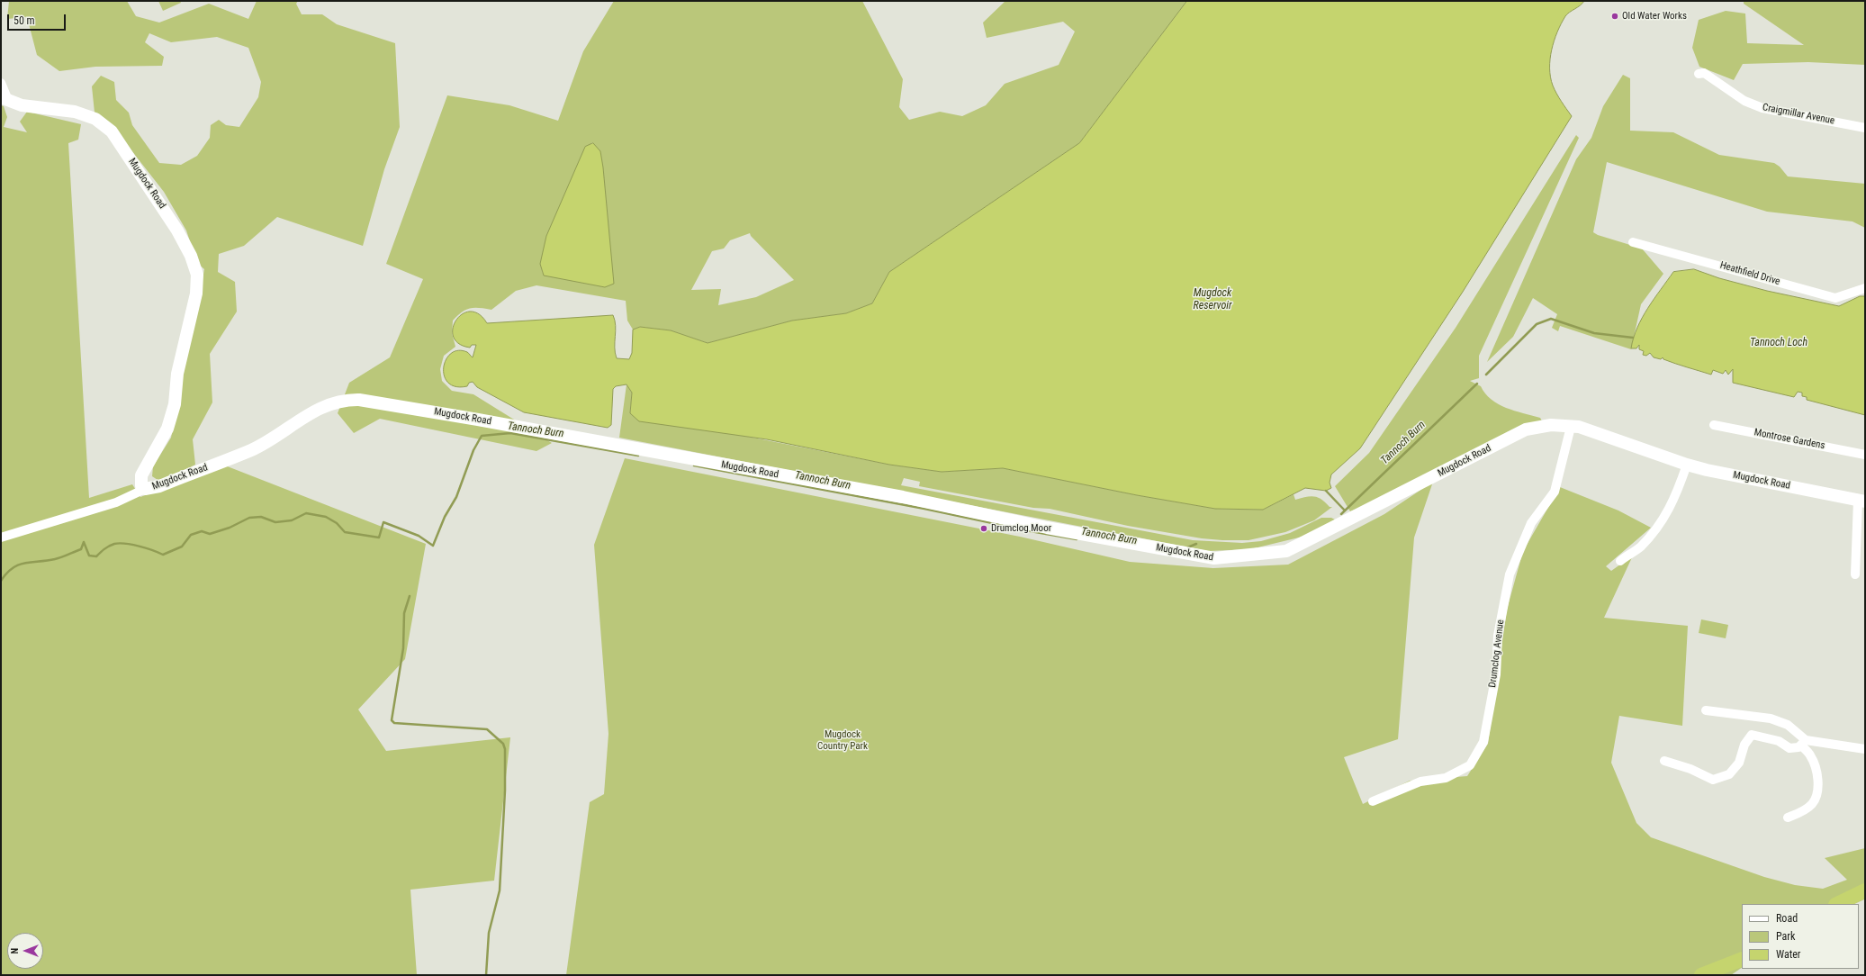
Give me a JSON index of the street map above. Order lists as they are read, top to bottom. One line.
{"streets":{"street":["Craigmillar Avenue","Mugdock Road","Heathfield Drive","Montrose Gardens","Drumclog Avenue"]},"crossings":[["Mugdock Road","Drumclog Avenue"]],"water":["Mugdock Reservoir","Tannoch Loch","Tannoch Burn"],"parks":["Mugdock Country Park"],"places":["Old Water Works","Drumclog Moor"],"legend":["Road","Park","Water"],"scale_bar":"50 m","north":"left"}
